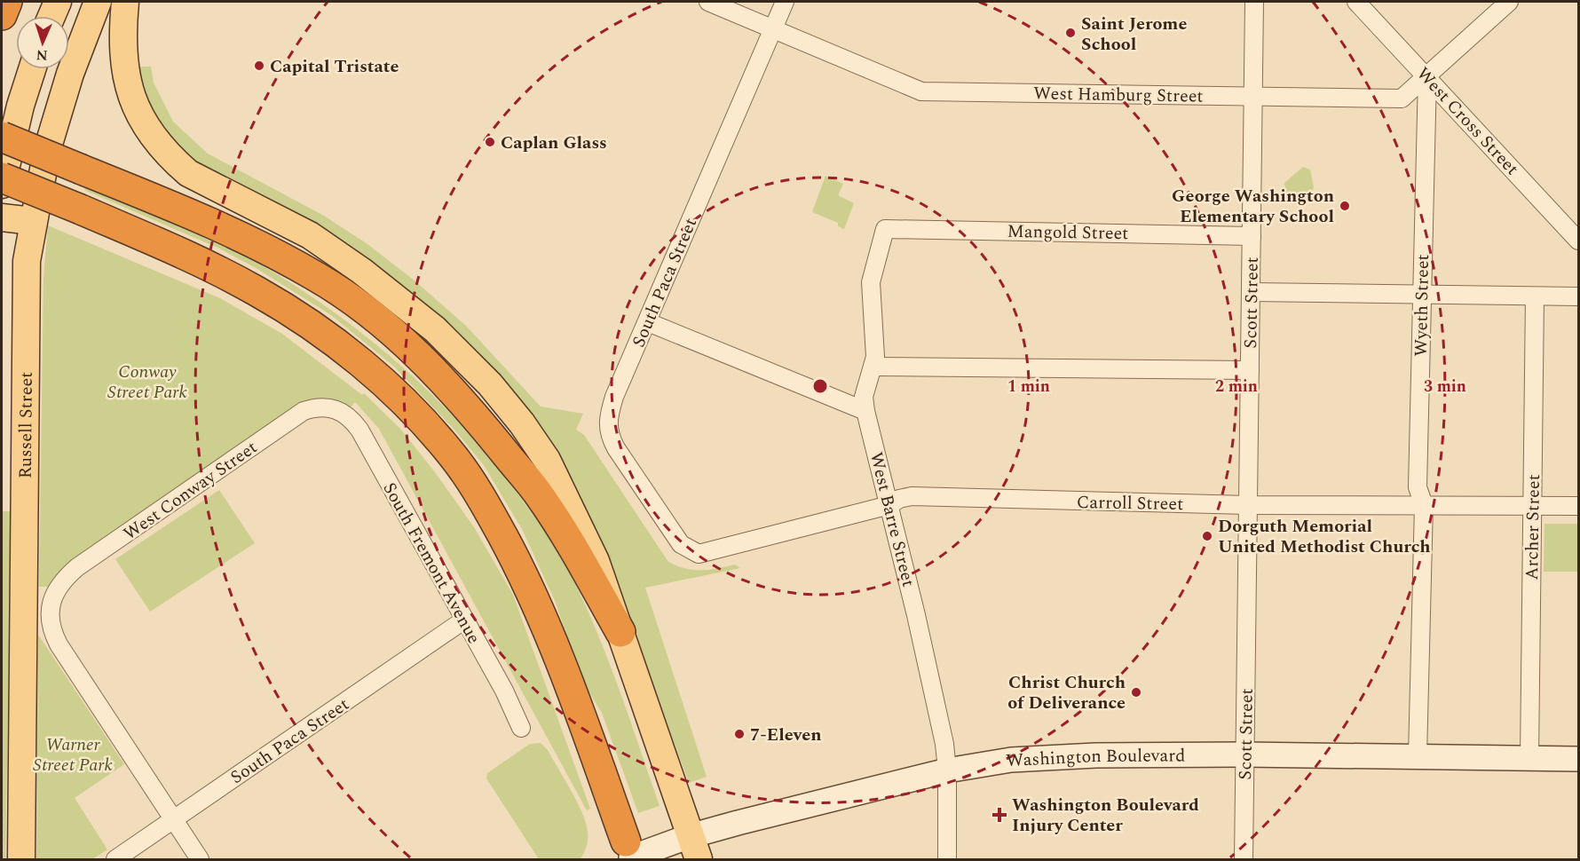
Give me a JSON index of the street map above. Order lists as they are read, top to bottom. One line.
{"streets":{"main road":["Russell Street","Washington Boulevard"],"street":["West Hamburg Street","West Cross Street","Mangold Street","South Paca Street","Scott Street","Wyeth Street","West Conway Street","Carroll Street","West Barre Street","Archer Street","South Fremont Avenue"]},"crossings":[["West Hamburg Street","West Cross Street"],["West Hamburg Street","South Paca Street"],["West Hamburg Street","Scott Street"],["West Hamburg Street","Wyeth Street"],["West Cross Street","Wyeth Street"],["Mangold Street","Scott Street"],["Mangold Street","West Barre Street"],["South Paca Street","West Conway Street"],["South Paca Street","Carroll Street"],["South Paca Street","South Fremont Avenue"],["Scott Street","Carroll Street"],["Scott Street","Washington Boulevard"],["Wyeth Street","Carroll Street"],["Wyeth Street","Washington Boulevard"],["West Conway Street","South Fremont Avenue"],["Carroll Street","West Barre Street"],["Carroll Street","Archer Street"],["West Barre Street","Washington Boulevard"],["Archer Street","Washington Boulevard"]],"parks":["Conway Street Park","Warner Street Park"],"places":{"other":["Saint Jerome School","Capital Tristate","Caplan Glass","George Washington Elementary School","Dorguth Memorial United Methodist Church","Christ Church of Deliverance","7-Eleven"],"health":["Washington Boulevard Injury Center"]},"north":"bottom","rings":["1 min","2 min","3 min"]}
